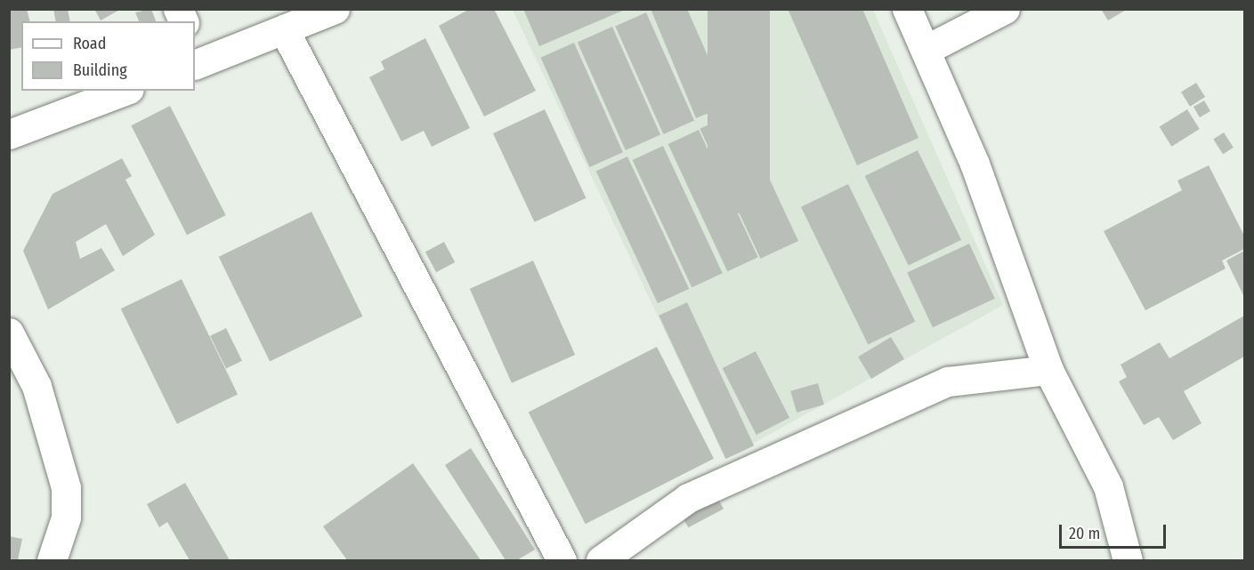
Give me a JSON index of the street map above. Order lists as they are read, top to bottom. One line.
{"legend":["Road","Building"],"scale_bar":"20 m"}
